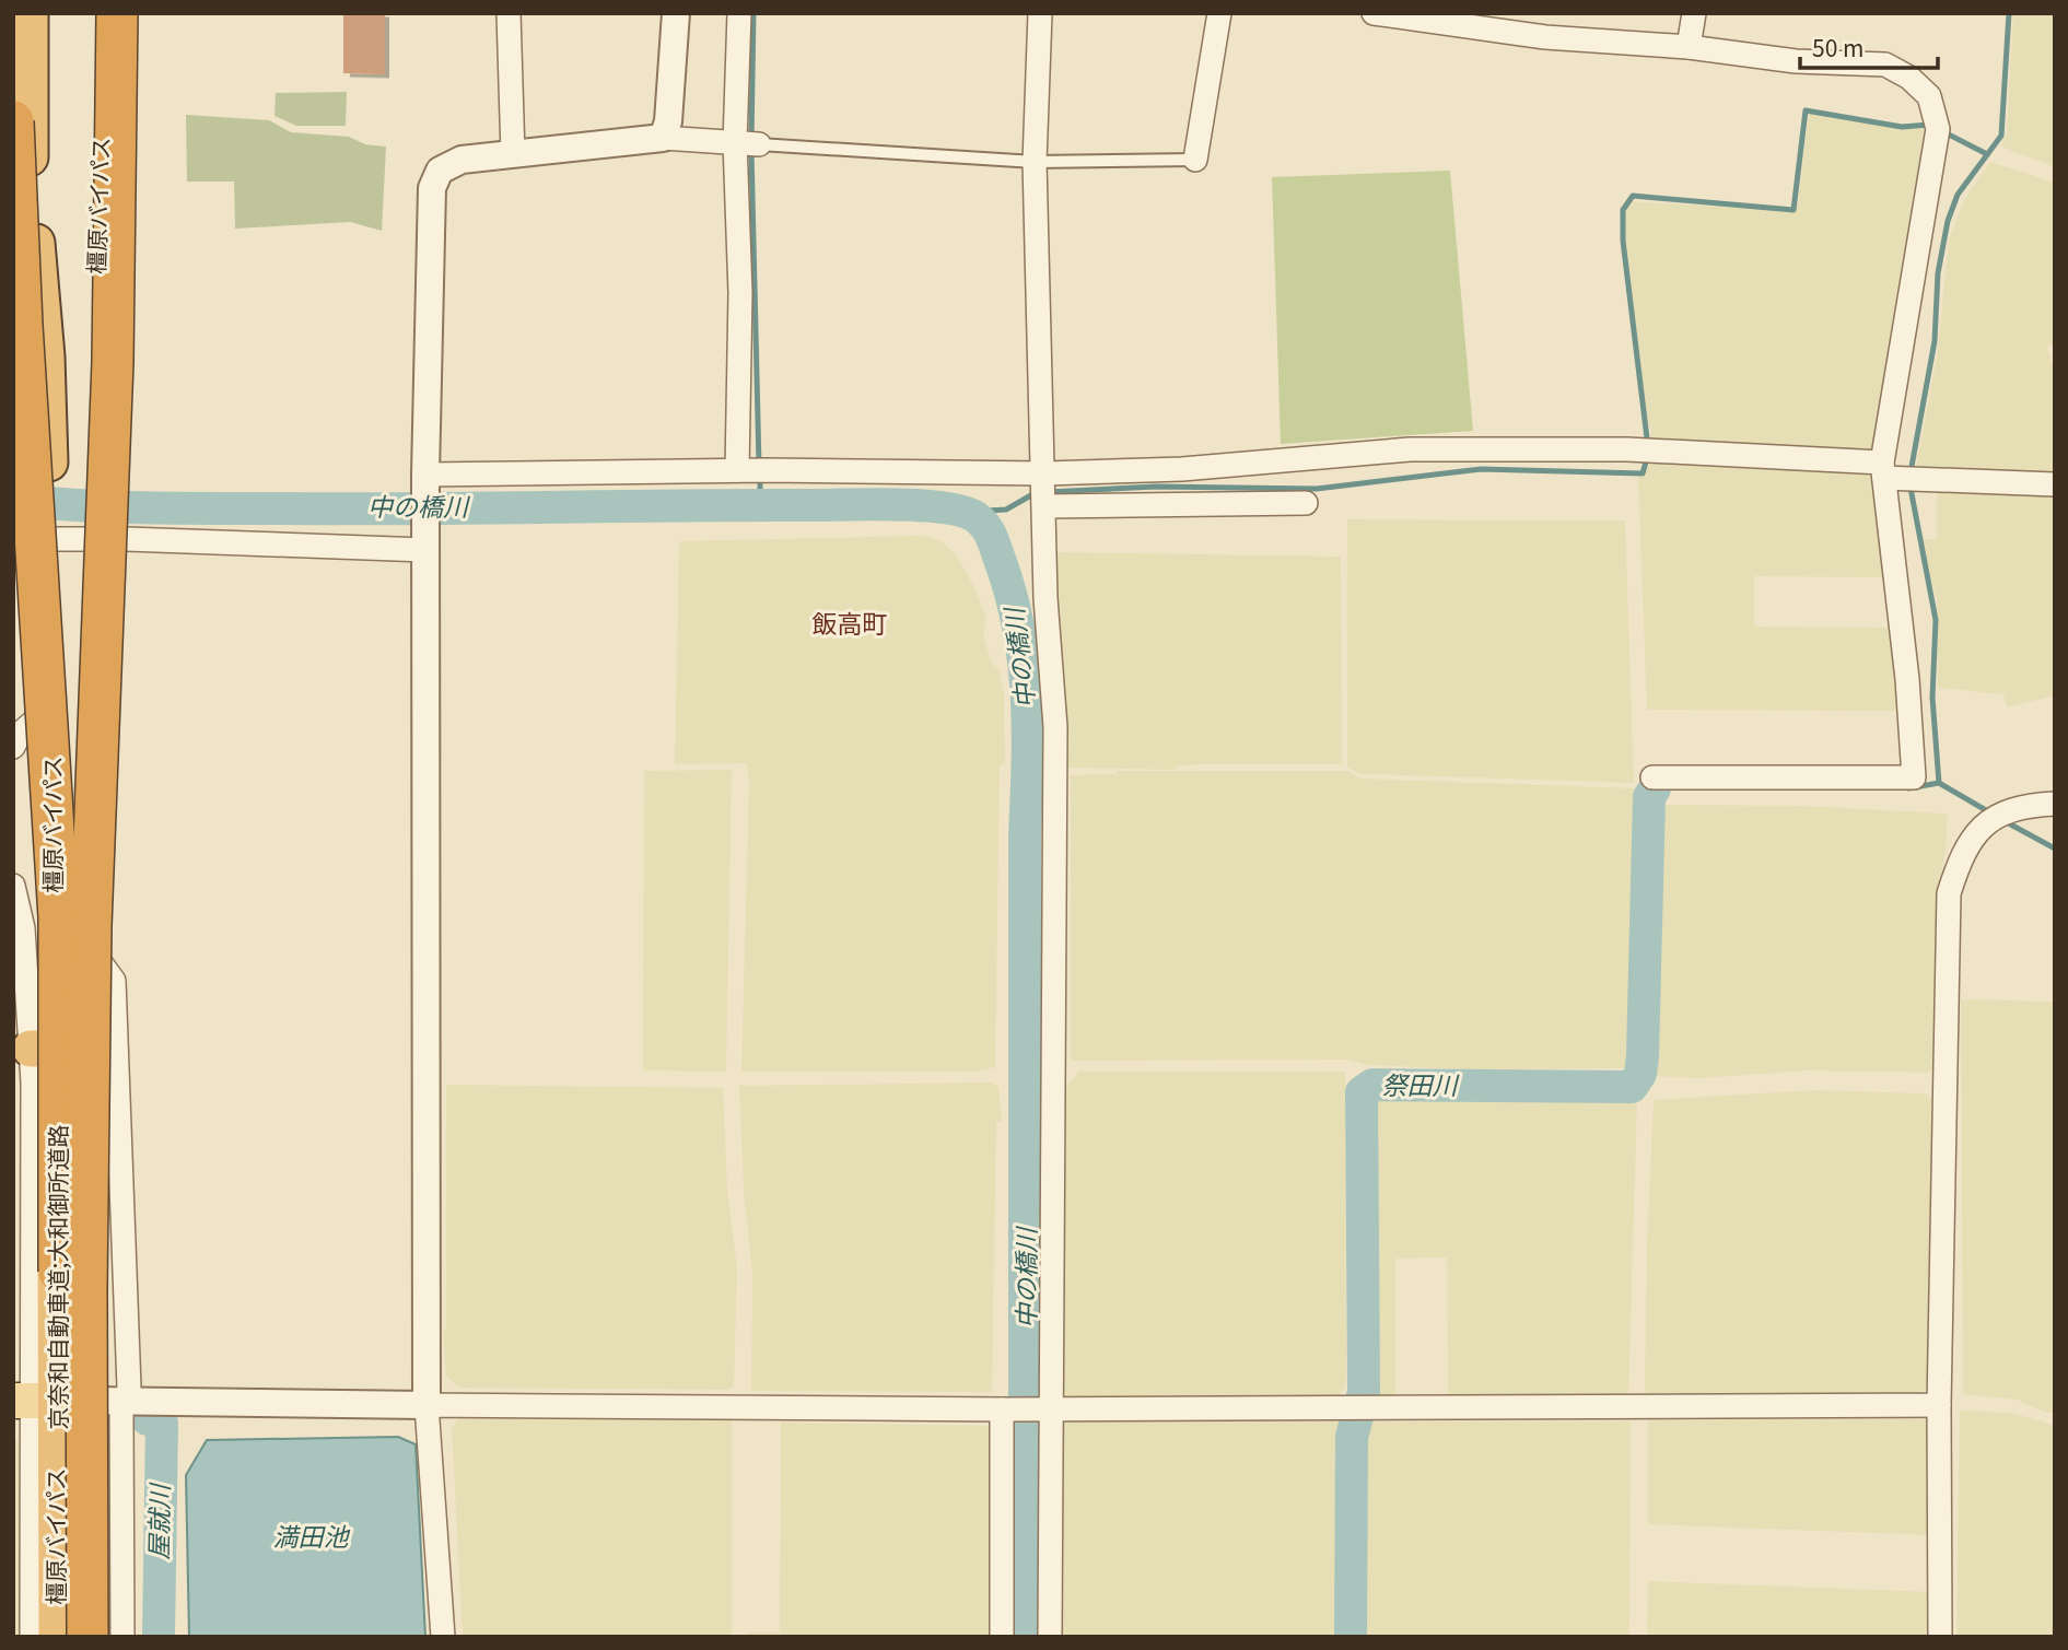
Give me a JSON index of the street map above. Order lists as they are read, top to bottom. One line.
{"streets":{"highway":["橿原バイパス","京奈和自動車道;大和御所道路"]},"crossings":[["橿原バイパス","京奈和自動車道;大和御所道路"]],"districts":["飯高町"],"water":["中の橋川","祭田川","屋就川","満田池"],"scale_bar":"50 m"}
